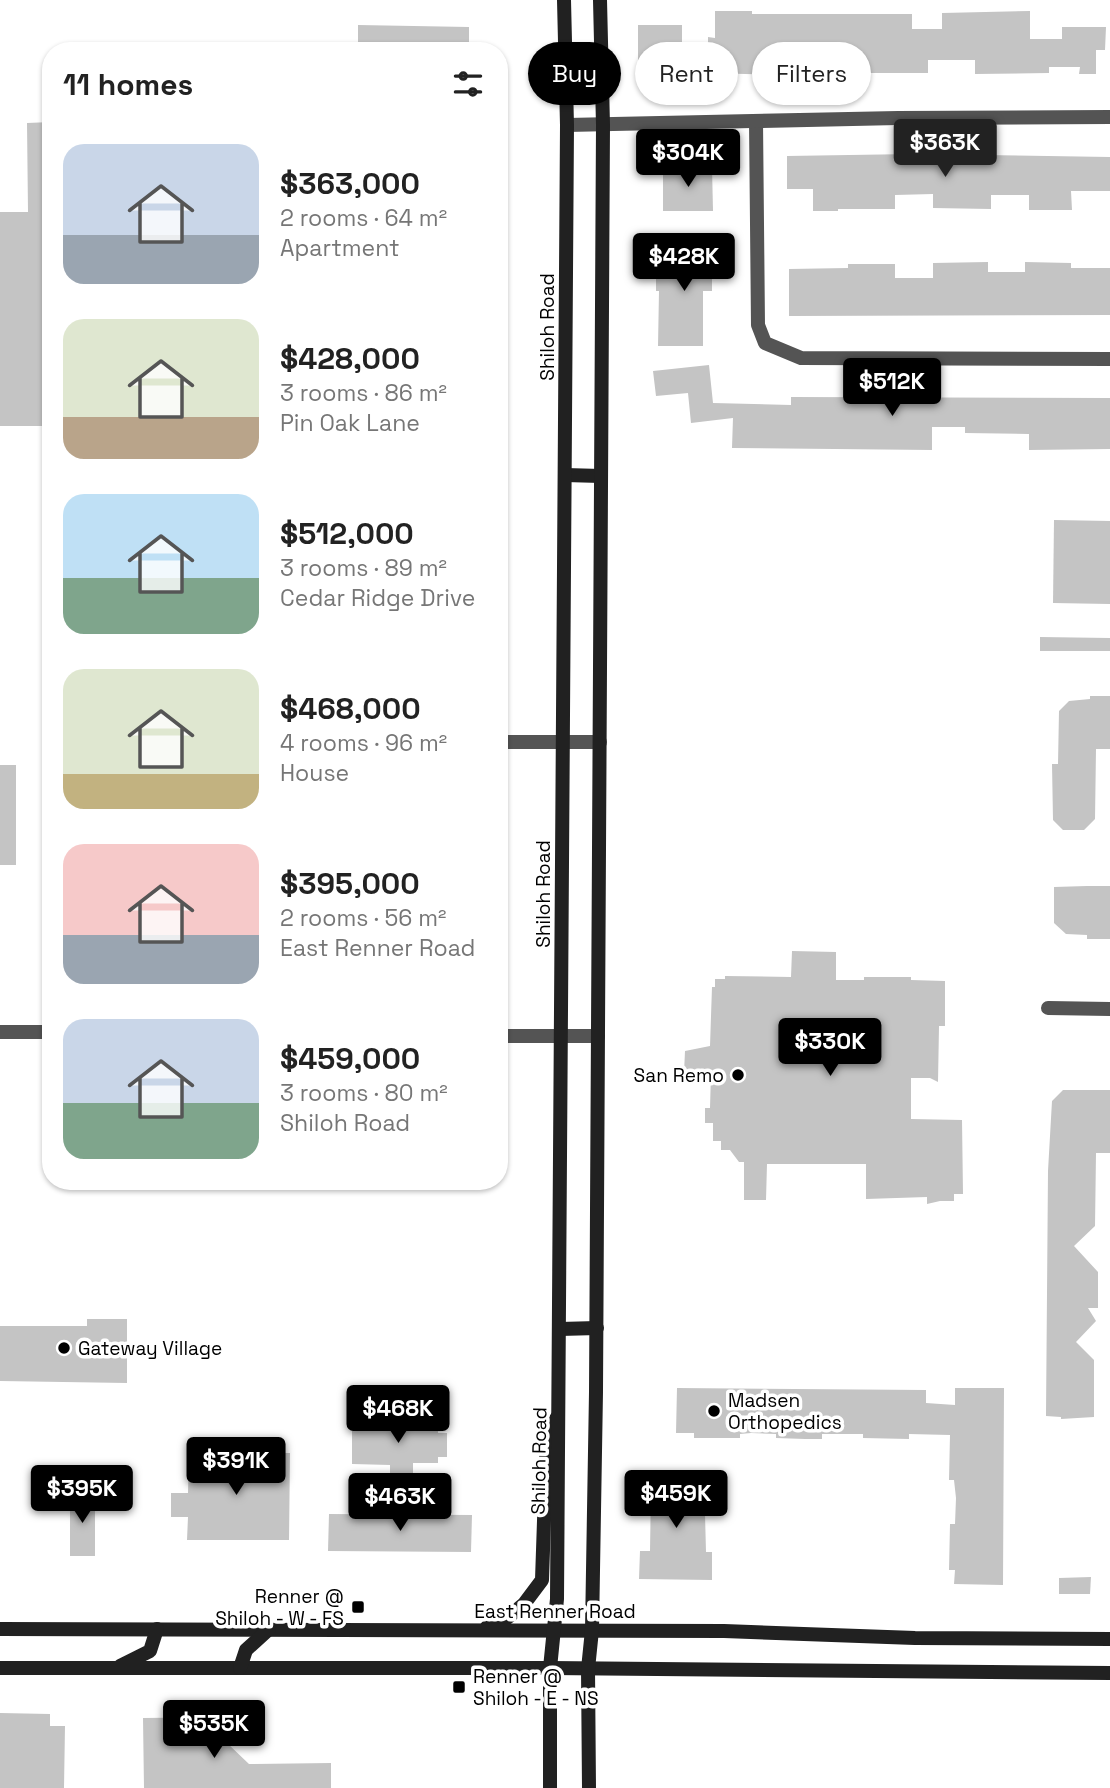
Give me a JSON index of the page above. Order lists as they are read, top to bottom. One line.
{"streets":{"main road":["Shiloh Road","East Renner Road"]},"crossings":[["Shiloh Road","East Renner Road"]],"places":{"other":["San Remo","Gateway Village","Madsen Orthopedics"],"transit":["Renner @ Shiloh - W - FS","Renner @ Shiloh - E - NS"]},"page":{"chip":["Buy","Rent","Filters"],"heading":"11 homes","price":["$363K","$304K","$428K","$512K","$330K","$468K","$391K","$395K","$459K","$463K","$535K"],"list":[{"name":"$363,000","note":"2 rooms · 64 m² · Apartment"},{"name":"$428,000","note":"3 rooms · 86 m² · Pin Oak Lane"},{"name":"$512,000","note":"3 rooms · 89 m² · Cedar Ridge Drive"},{"name":"$468,000","note":"4 rooms · 96 m² · House"},{"name":"$395,000","note":"2 rooms · 56 m² · East Renner Road"},{"name":"$459,000","note":"3 rooms · 80 m² · Shiloh Road"}]}}
